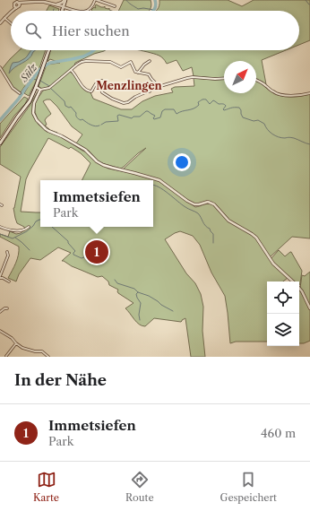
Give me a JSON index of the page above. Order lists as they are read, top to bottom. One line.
{"districts":["Menzlingen"],"water":["Sülz"],"north":"top right","page":{"search":"Hier suchen","popup":["Immetsiefen","Park"],"pins":"1","heading":"In der Nähe","list":[{"mark":"1","name":"Immetsiefen","note":"Park","value":"460 m"}],"nav":["Karte","Route","Gespeichert"]}}
